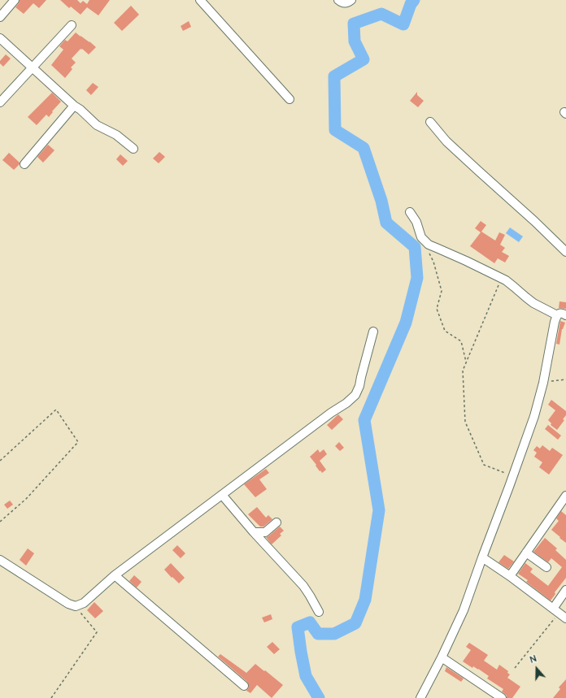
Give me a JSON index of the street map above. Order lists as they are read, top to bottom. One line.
{"north":"top"}
